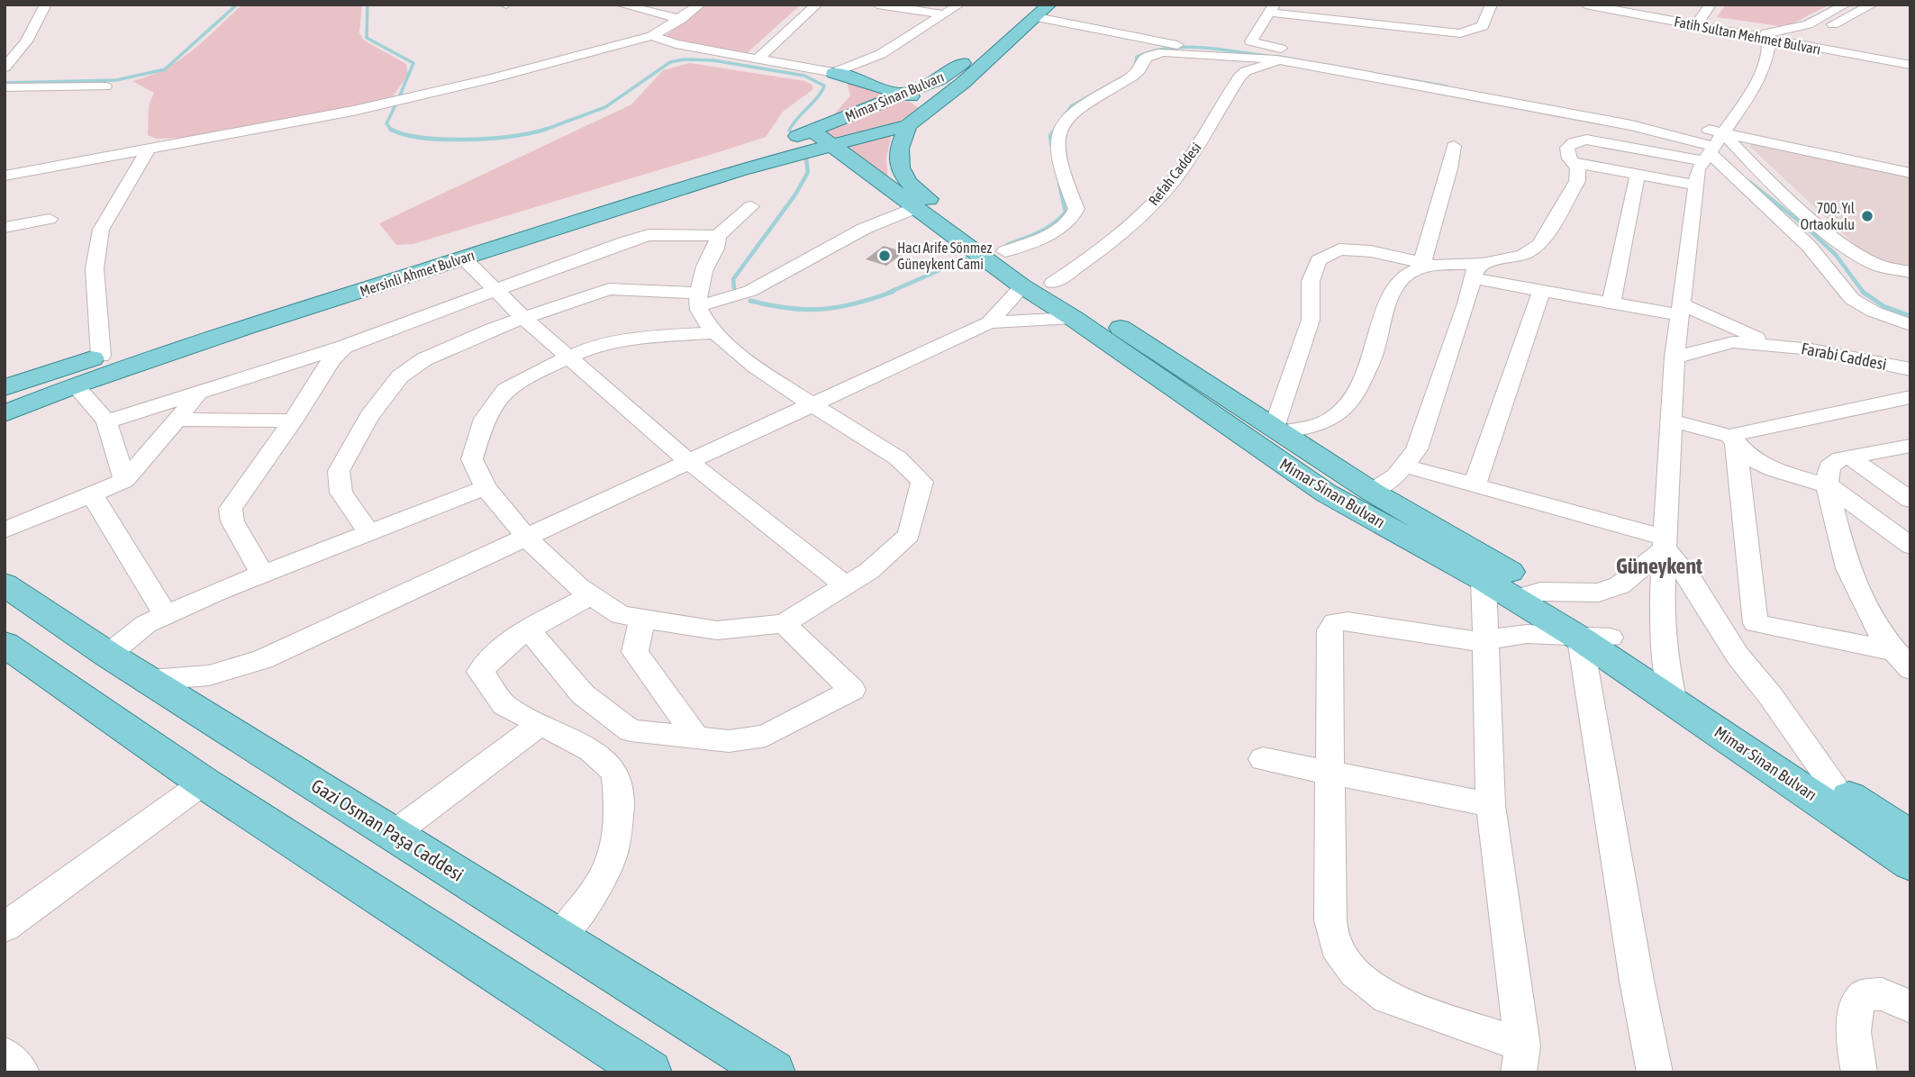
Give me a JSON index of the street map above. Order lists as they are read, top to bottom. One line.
{"streets":{"main road":["Mimar Sinan Bulvarı","Mersinli Ahmet Bulvarı","Gazi Osman Paşa Caddesi"],"street":["Fatih Sultan Mehmet Bulvarı","Refah Caddesi","Farabi Caddesi"]},"crossings":[["Mimar Sinan Bulvarı","Refah Caddesi"],["Mimar Sinan Bulvarı","Mersinli Ahmet Bulvarı"]],"districts":["Güneykent"],"places":["700. Yıl Ortaokulu","Hacı Arife Sönmez Güneykent Cami"]}
